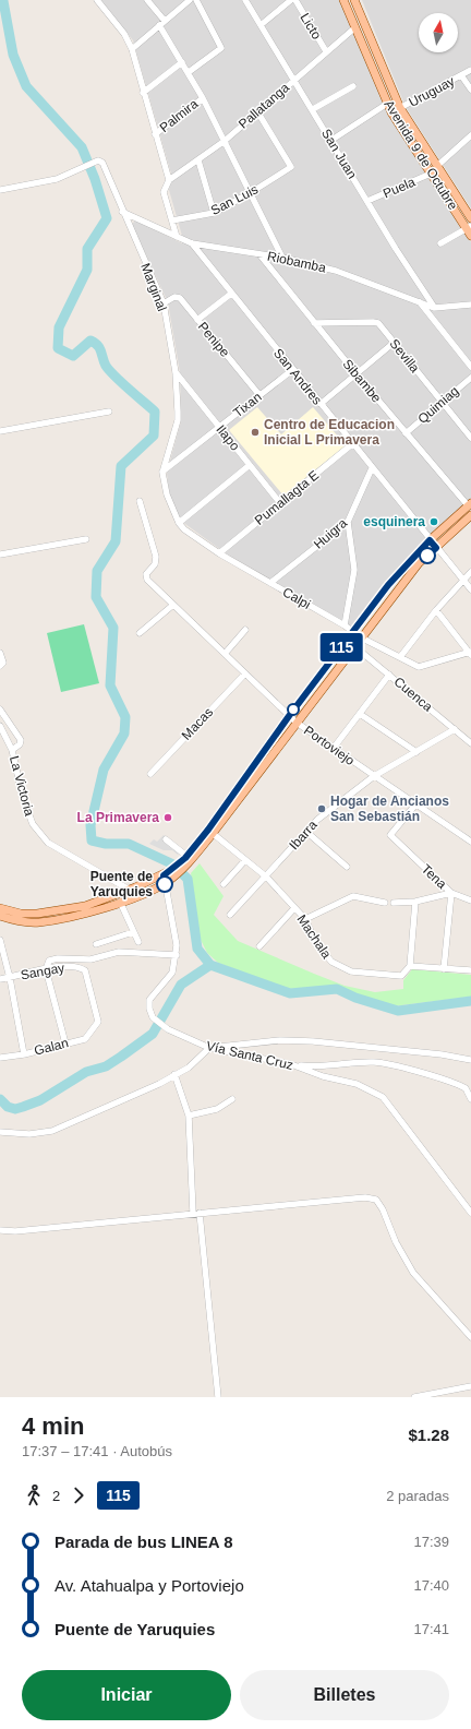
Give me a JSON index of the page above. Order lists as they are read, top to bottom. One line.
{"streets":{"main road":["Avenida 9 de Octubre"],"street":["Licto","Uruguay","Pallatanga","Palmira","San Juan","Puela","San Luis","Riobamba","Marginal","Penipe","Sevilla","San Andres","Sibambe","Tixan","Quimiag","Ilapo","Pumallagta E","Huigra","Calpi","Cuenca","Macas","Portoviejo","La Victoria","Ibarra","Tena","Machala","Sangay","Galan","Vía Santa Cruz"]},"crossings":[["Licto","Pallatanga"],["Uruguay","Avenida 9 de Octubre"],["Pallatanga","San Juan"],["Pallatanga","Avenida 9 de Octubre"],["Pallatanga","San Luis"],["San Juan","Puela"],["San Juan","Riobamba"],["Avenida 9 de Octubre","Puela"],["Riobamba","Marginal"],["Riobamba","San Andres"],["Riobamba","Sibambe"],["Marginal","Penipe"],["Marginal","Tixan"],["Marginal","Ilapo"],["Marginal","Calpi"],["Penipe","Tixan"],["Sevilla","Sibambe"],["Sevilla","Quimiag"],["San Andres","Tixan"],["San Andres","Pumallagta E"],["San Andres","Huigra"],["Sibambe","Quimiag"],["Tixan","Ilapo"],["Ilapo","Pumallagta E"],["Pumallagta E","Calpi"],["Huigra","Calpi"],["Cuenca","Ibarra"],["Macas","Portoviejo"],["Portoviejo","Ibarra"],["Portoviejo","Tena"],["Ibarra","Machala"],["Sangay","Galan"]],"places":["Centro de Educacion Inicial L Primavera","esquinera","Hogar de Ancianos San Sebastián","La Primavera","Puente de Yaruquies"],"lines":["bus line 115"],"north":"top","page":{"on_map":"115","heading":["4 min","17:37 – 17:41 · Autobús","$1.28"],"legs":["2","115","2 paradas"],"list":[{"name":"Parada de bus LINEA 8","value":"17:39"},{"name":"Av. Atahualpa y Portoviejo","value":"17:40"},{"name":"Puente de Yaruquies","value":"17:41"}],"buttons":["Iniciar","Billetes"]}}
